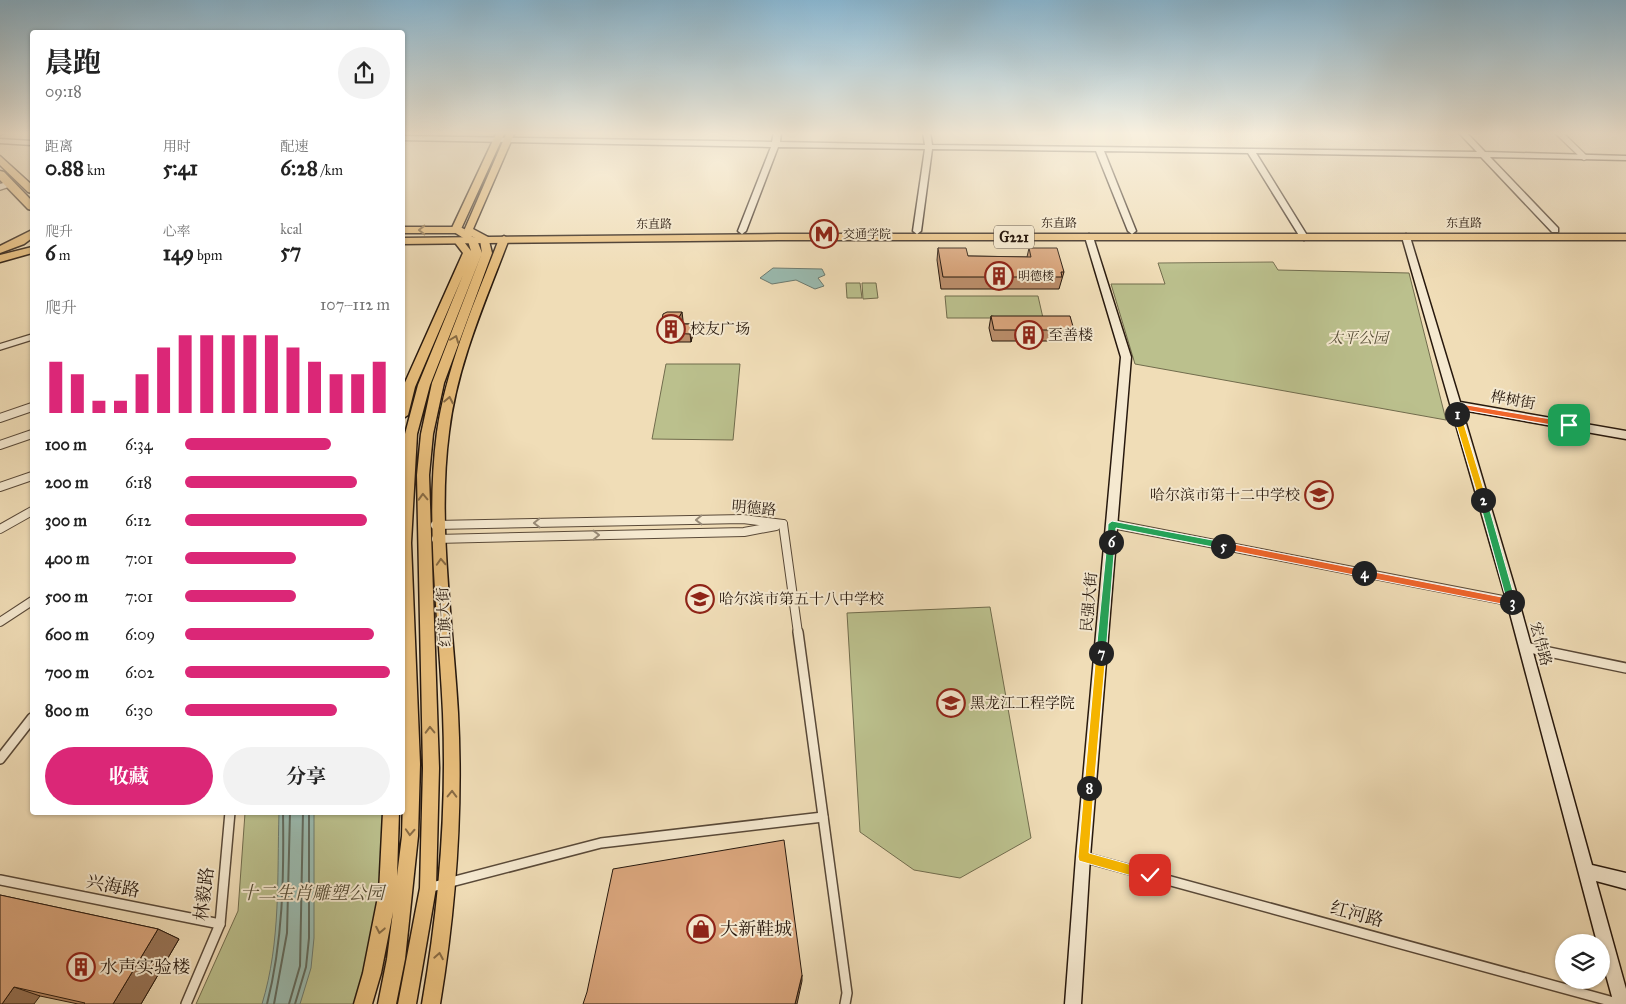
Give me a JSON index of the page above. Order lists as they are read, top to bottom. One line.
{"streets":{"highway":["东直路","G221"],"main road":["桦树街","民强大街","红旗大街","宏伟路"],"street":["明德路","兴海路","林毅路","红河路"]},"crossings":[["东直路","民强大街"],["东直路","红旗大街"],["东直路","宏伟路"],["桦树街","宏伟路"],["明德路","红旗大街"],["民强大街","红河路"],["宏伟路","红河路"],["兴海路","林毅路"]],"parks":["太平公园","十二生肖雕塑公园"],"places":{"metro station":["交通学院"],"building":["明德楼","校友广场","至善楼","水声实验楼"],"school or university":["哈尔滨市第十二中学校","哈尔滨市第五十八中学校","黑龙江工程学院"],"shop":["大新鞋城"]},"page":{"heading":["晨跑","09:18"],"stats":[["距离","0.88 km"],["用时","5:41"],["配速","6:28 /km"],["爬升","6 m"],["心率","149 bpm"],["kcal","57"]],"chart":["爬升","107–112 m"],"pins":["1","2","6","5","4","3","7","8"],"list":[{"name":"100 m","note":"6:34"},{"name":"200 m","note":"6:18"},{"name":"300 m","note":"6:12"},{"name":"400 m","note":"7:01"},{"name":"500 m","note":"7:01"},{"name":"600 m","note":"6:09"},{"name":"700 m","note":"6:02"},{"name":"800 m","note":"6:30"}],"buttons":["收藏","分享"]}}
